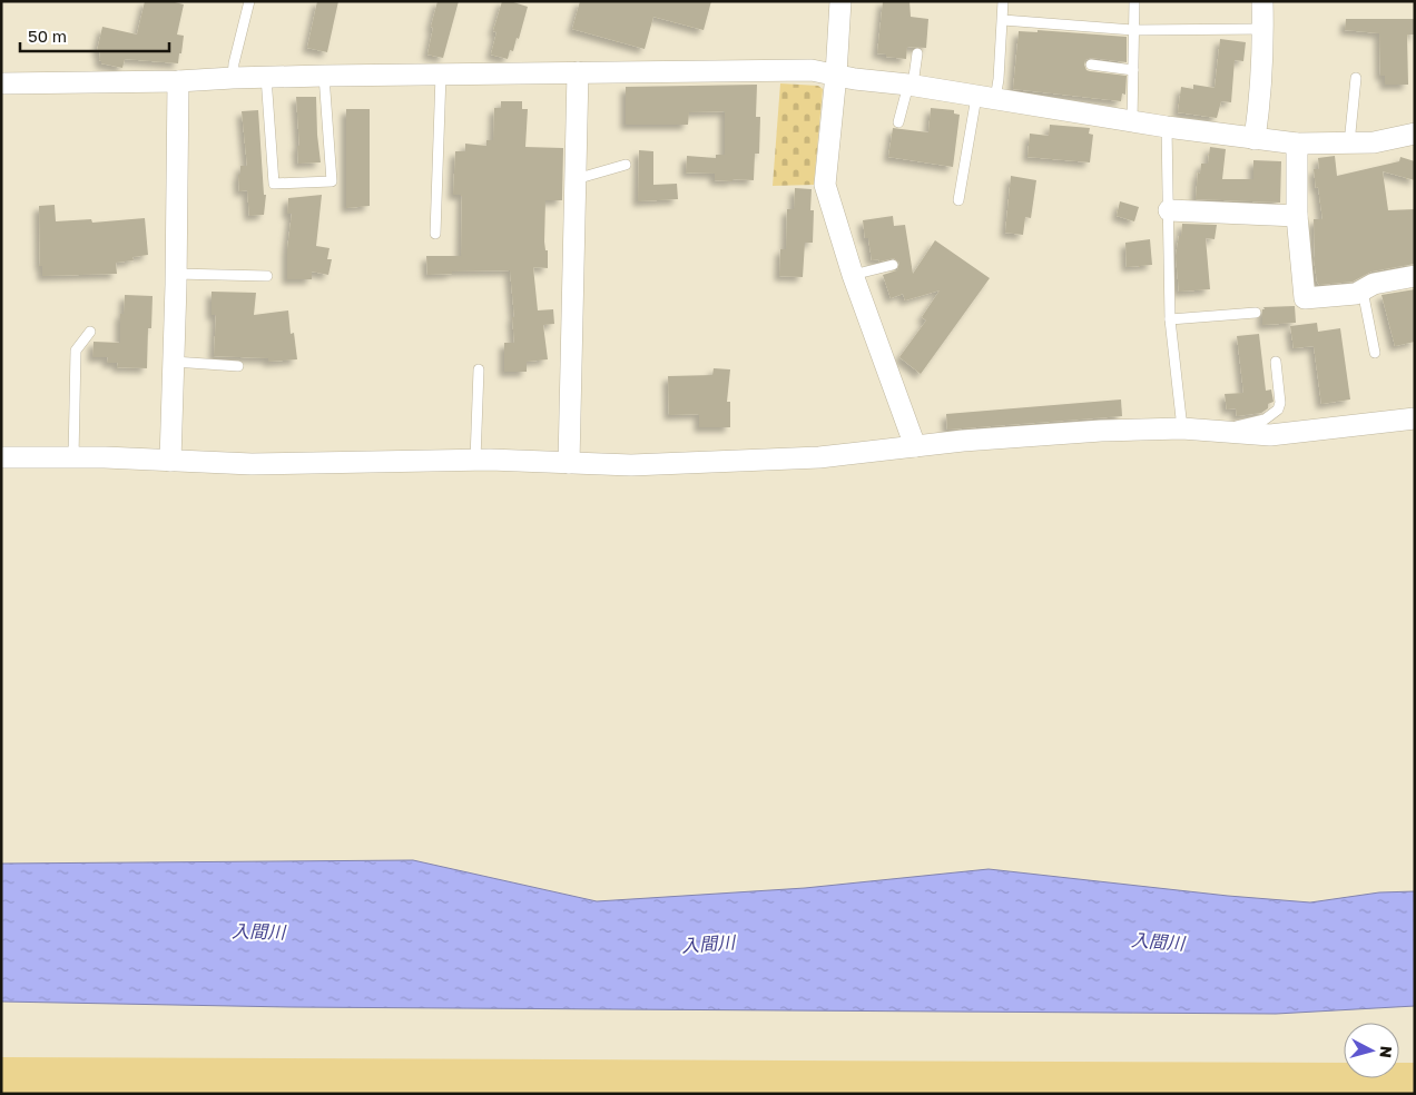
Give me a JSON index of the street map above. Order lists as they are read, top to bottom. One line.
{"water":["入間川"],"scale_bar":"50 m","north":"right"}
